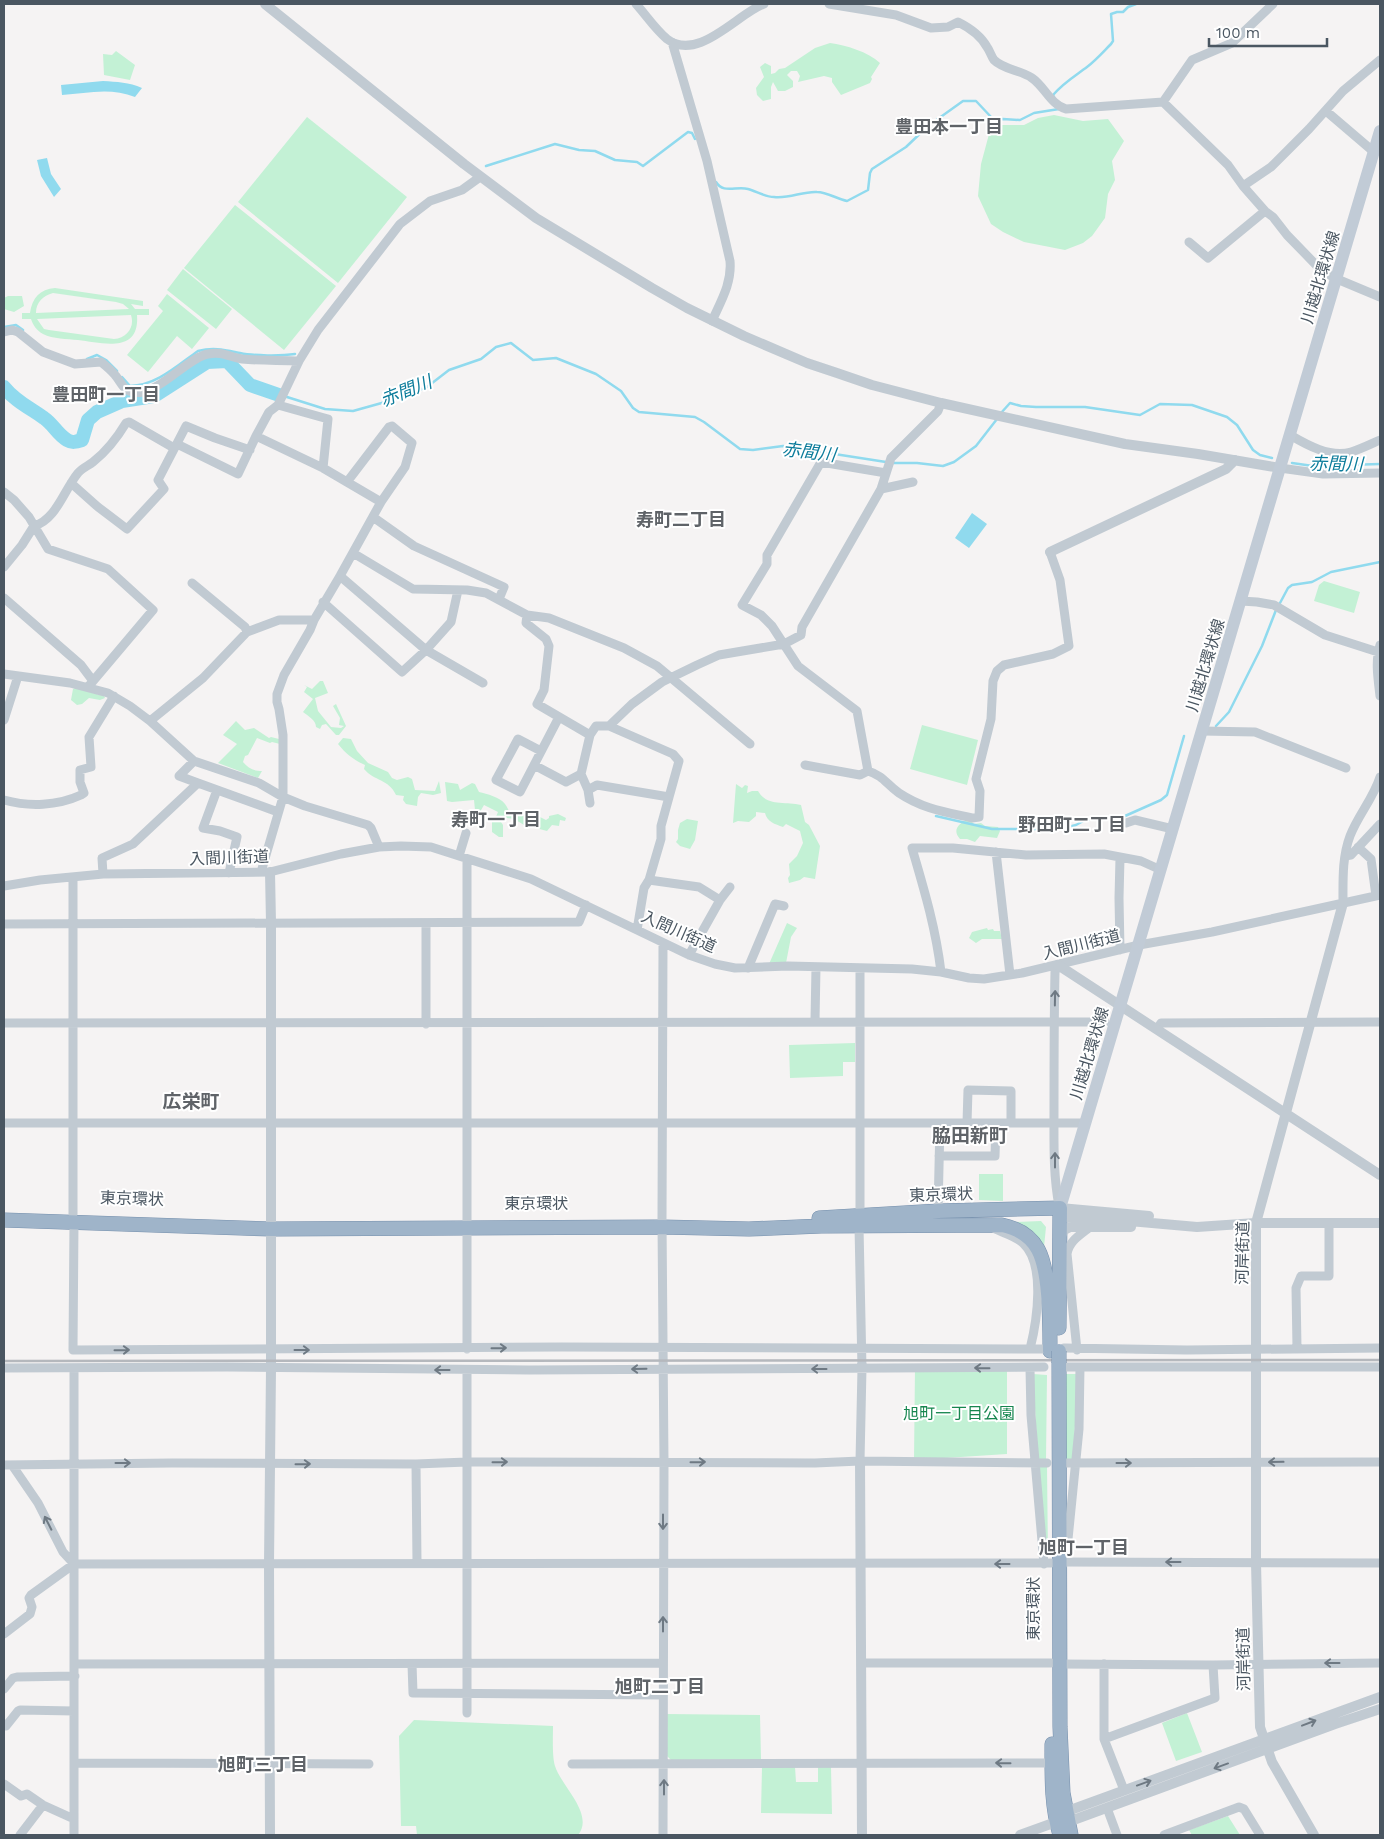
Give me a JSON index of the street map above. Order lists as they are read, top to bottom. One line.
{"streets":{"highway":["東京環状"],"main road":["川越北環状線"],"street":["入間川街道","河岸街道"]},"crossings":[["川越北環状線","入間川街道"],["川越北環状線","東京環状"],["入間川街道","河岸街道"]],"districts":["豊田本一丁目","豊田町一丁目","寿町二丁目","寿町一丁目","野田町二丁目","広栄町","脇田新町","旭町一丁目","旭町二丁目","旭町三丁目"],"water":["赤間川"],"parks":["旭町一丁目公園"],"scale_bar":"100 m"}
